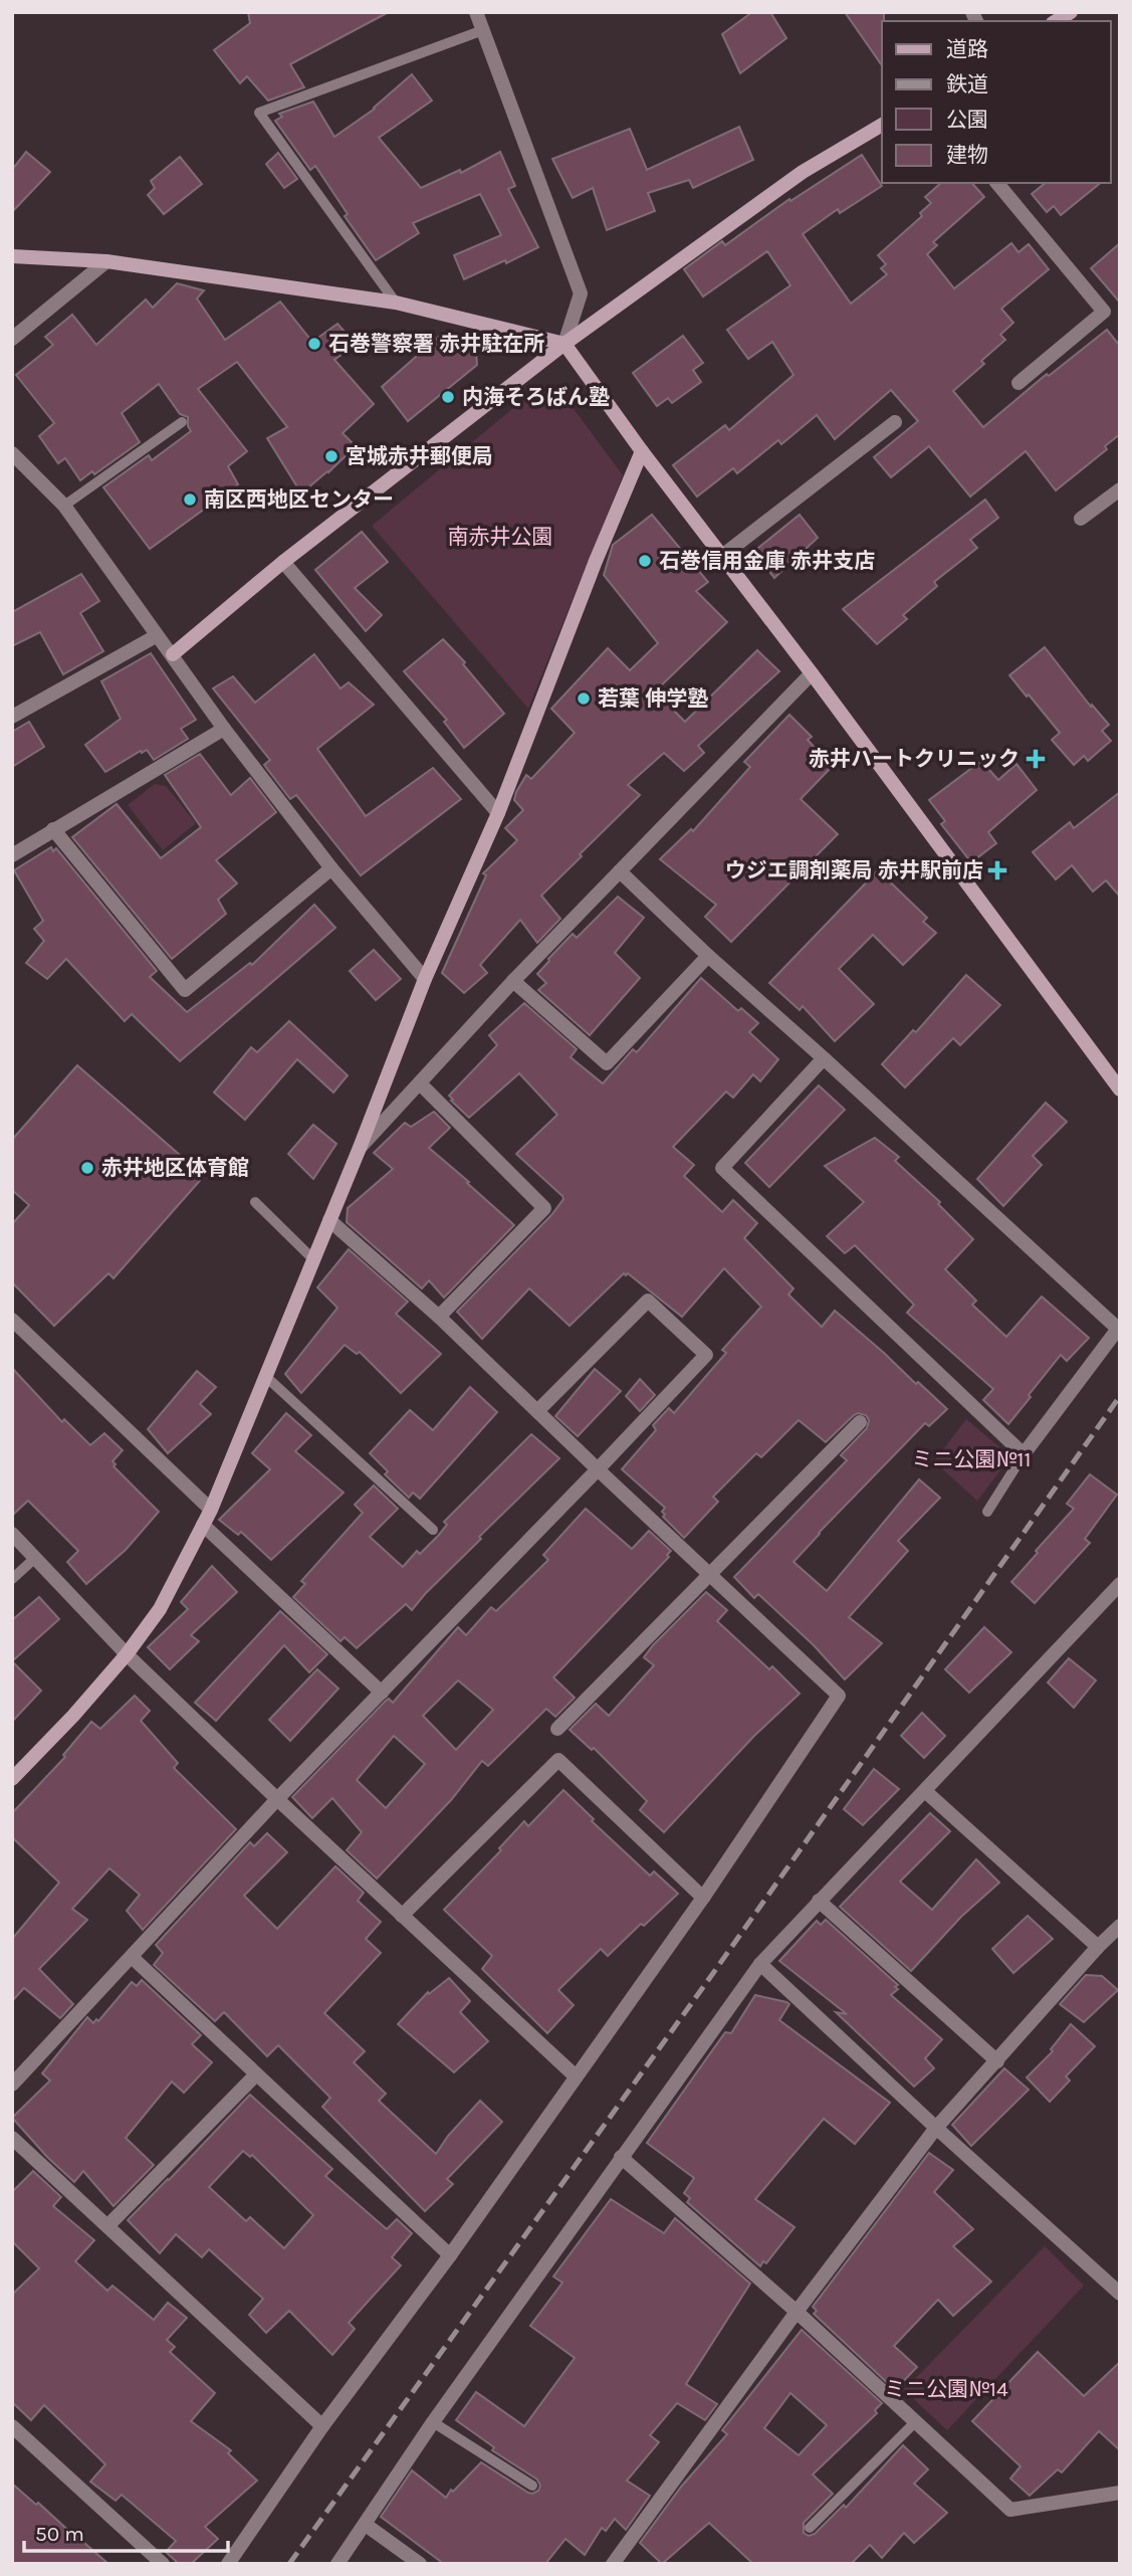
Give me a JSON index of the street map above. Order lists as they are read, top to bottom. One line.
{"parks":["南赤井公園","ミニ公園№11","ミニ公園№14"],"places":{"other":["石巻警察署 赤井駐在所","内海そろばん塾","宮城赤井郵便局","南区西地区センター","石巻信用金庫 赤井支店","若葉 伸学塾","赤井地区体育館"],"health":["赤井ハートクリニック","ウジエ調剤薬局 赤井駅前店"]},"legend":["道路","鉄道","公園","建物"],"scale_bar":"50 m"}
